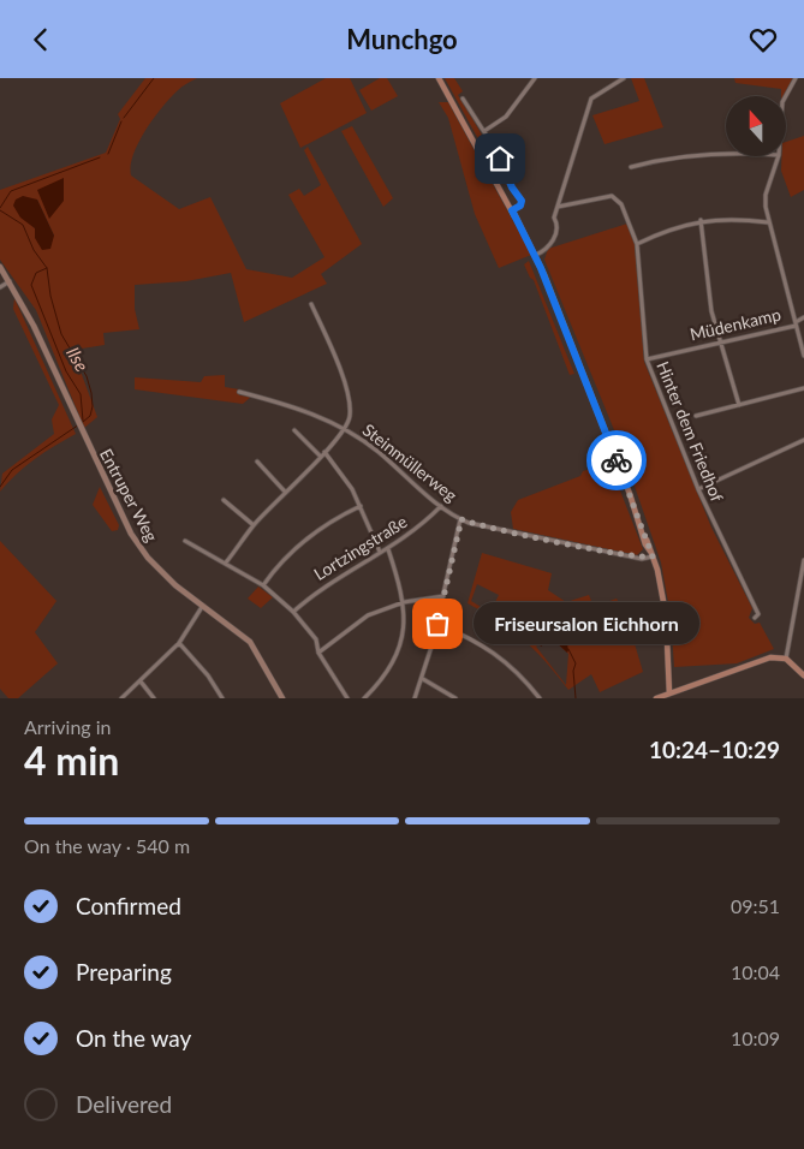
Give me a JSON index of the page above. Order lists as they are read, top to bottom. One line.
{"streets":{"main road":["Entruper Weg"],"street":["Müdenkamp","Hinter dem Friedhof","Steinmüllerweg","Lortzingstraße"]},"crossings":[["Müdenkamp","Hinter dem Friedhof"],["Steinmüllerweg","Lortzingstraße"]],"water":["Ilse"],"places":["Friseursalon Eichhorn"],"north":"top","page":{"header":"Munchgo","bubble":"Friseursalon Eichhorn","heading":["4 min","Arriving in","10:24–10:29"],"bar":"On the way · 540 m","list":[["Confirmed","09:51"],["Preparing","10:04"],["On the way","10:09"],"Delivered"]}}
